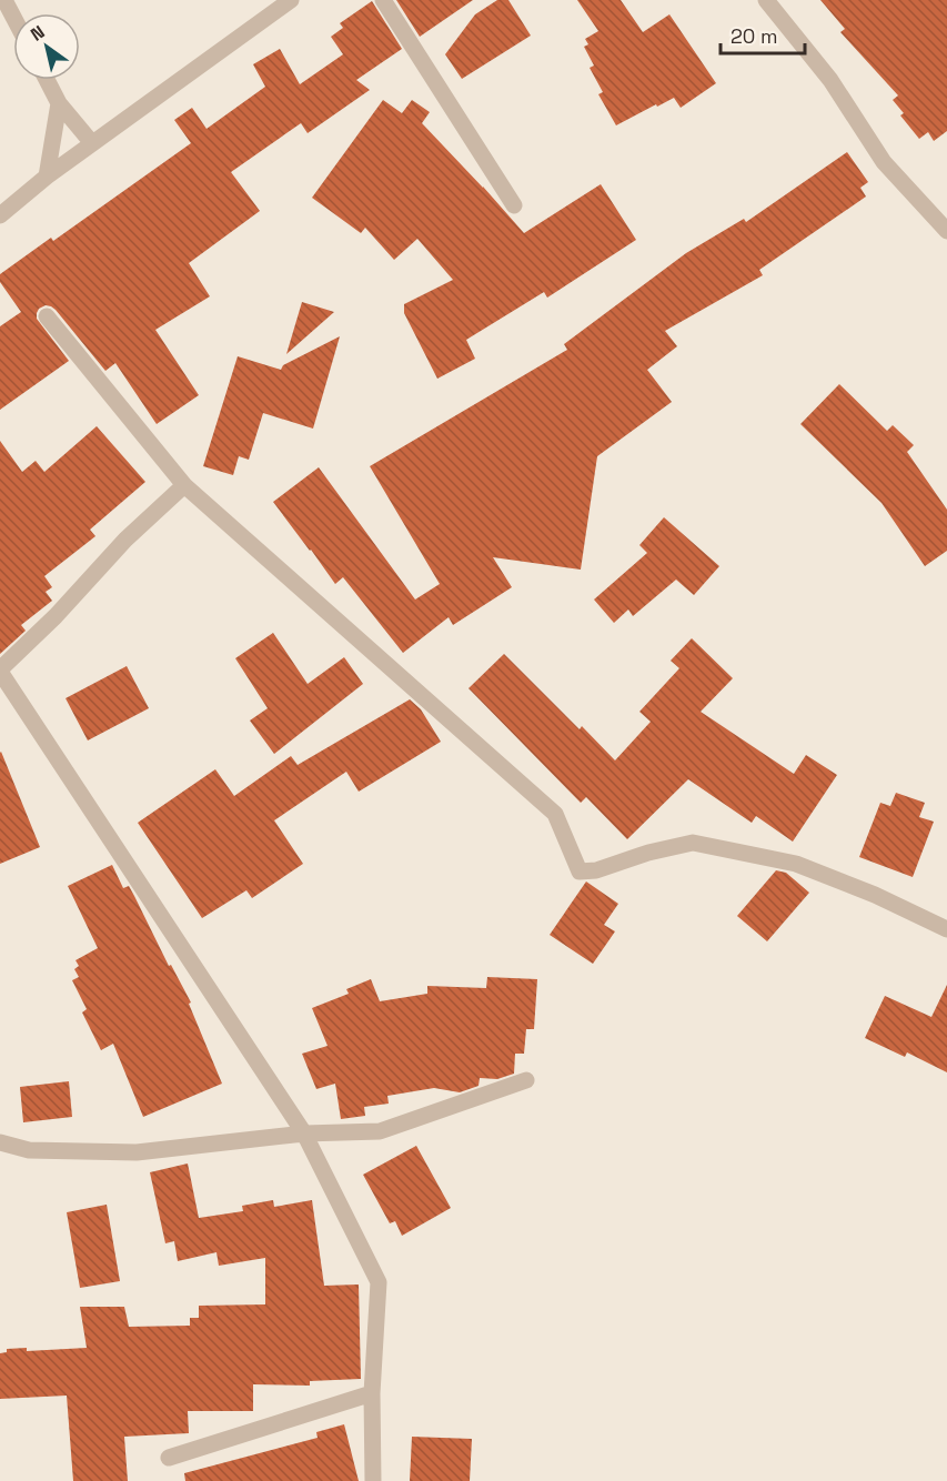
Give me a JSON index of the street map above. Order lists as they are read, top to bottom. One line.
{"scale_bar":"20 m","north":"top left"}
